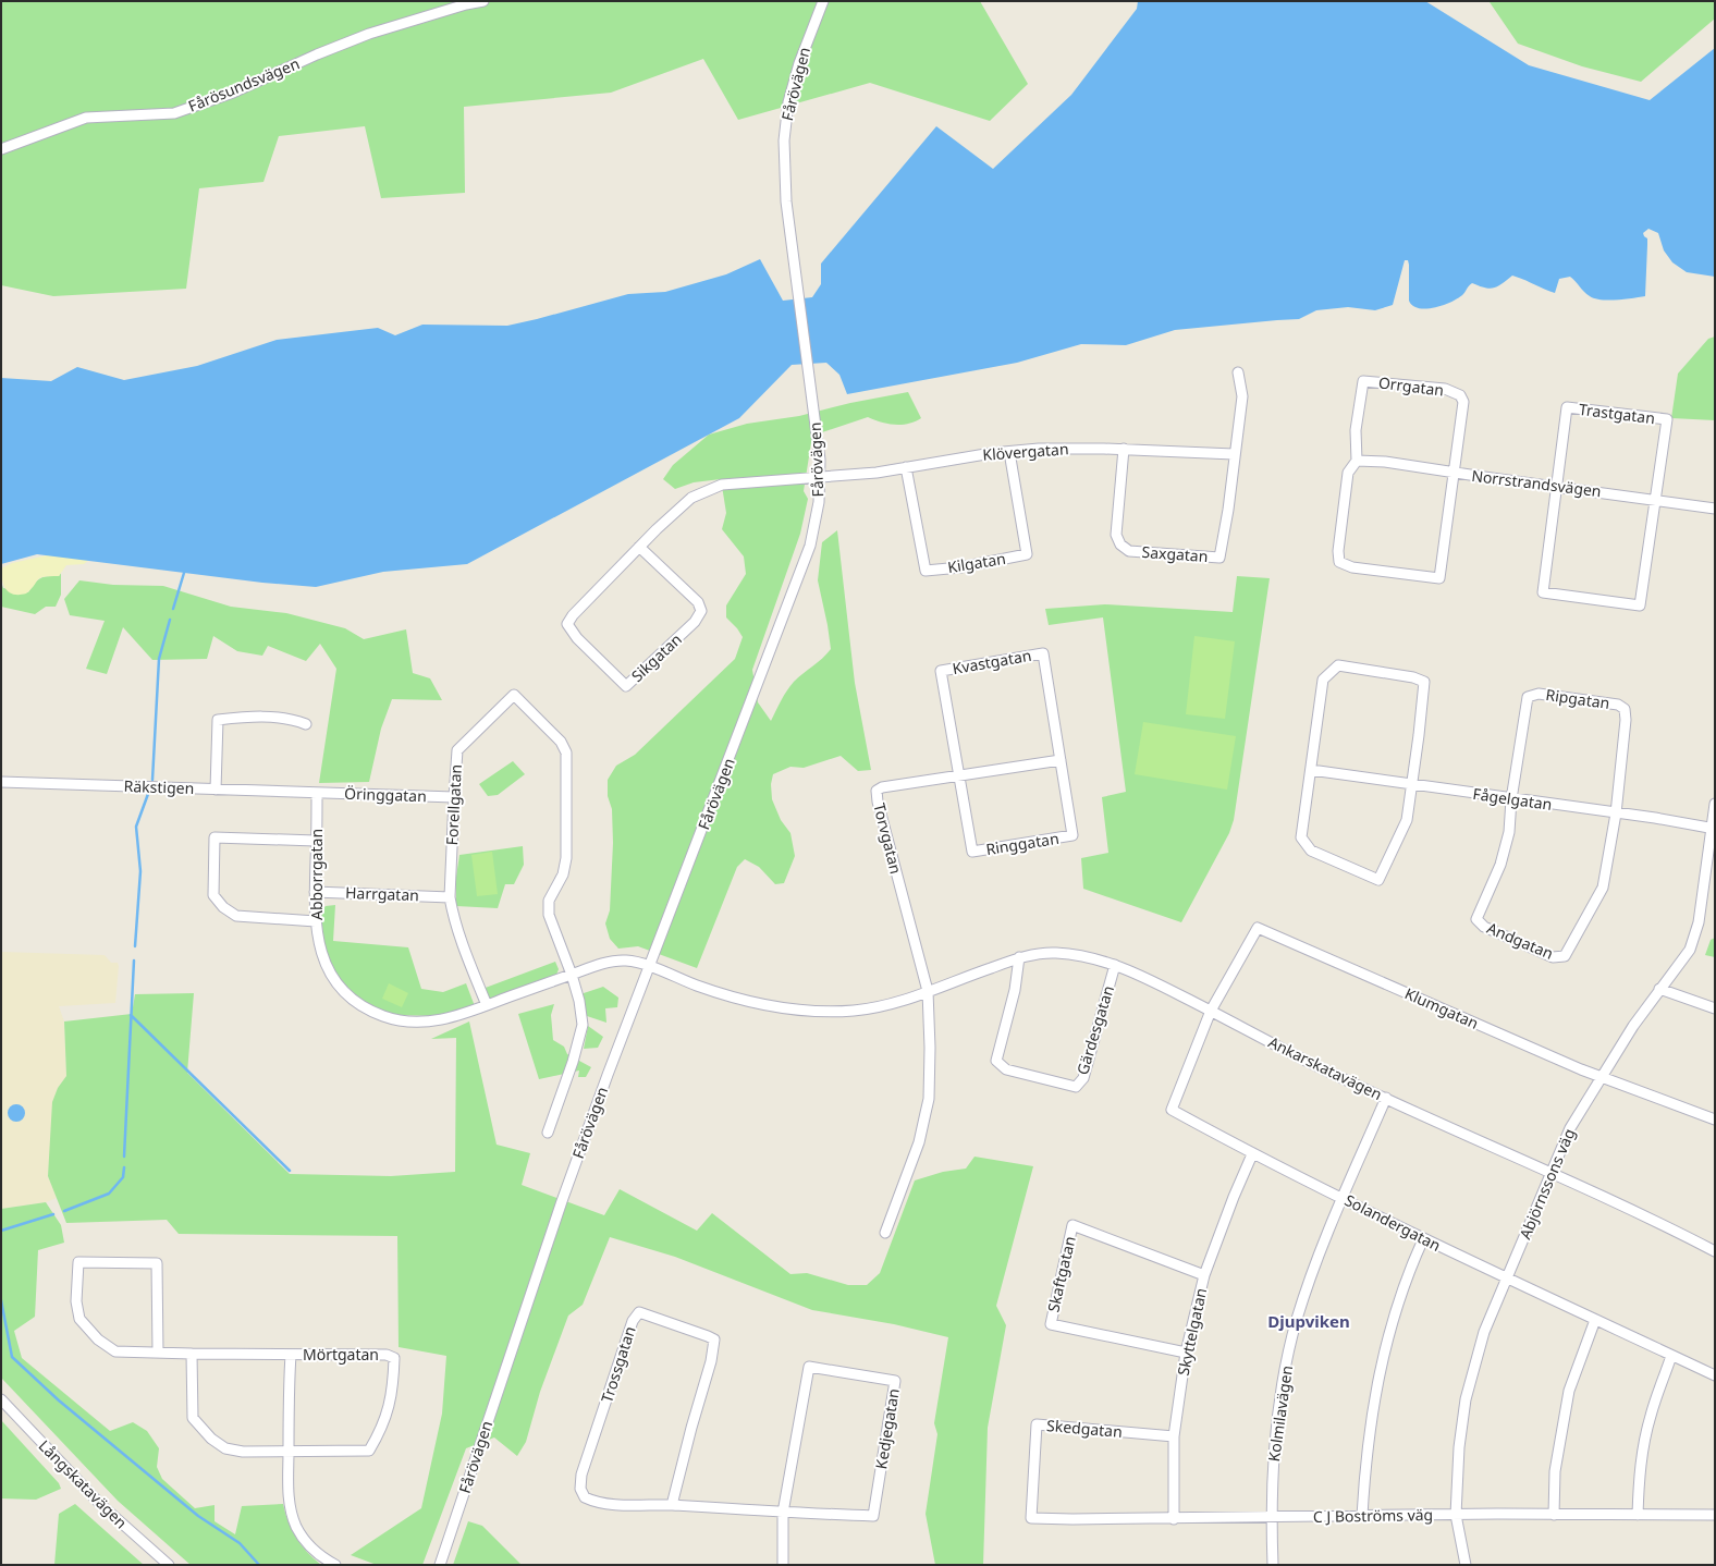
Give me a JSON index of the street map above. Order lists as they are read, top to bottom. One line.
{"streets":{"street":["Fårövägen","Fårösundsvägen","Orrgatan","Trastgatan","Klövergatan","Norrstrandsvägen","Saxgatan","Kilgatan","Sikgatan","Kvastgatan","Ripgatan","Räkstigen","Öringgatan","Fågelgatan","Forellgatan","Torvgatan","Ringgatan","Abborrgatan","Harrgatan","Andgatan","Klumgatan","Gärdesgatan","Ankarskatavägen","Abjörnssons väg","Solandergatan","Skaftgatan","Skyttelgatan","Mörtgatan","Trossgatan","Kolmilavägen","Kedjegatan","Skedgatan","Långskatavägen","C J Boströms väg"]},"crossings":[["Fårövägen","Klövergatan"],["Fårövägen","Sikgatan"],["Fårövägen","Abborrgatan"],["Fårövägen","Ankarskatavägen"],["Orrgatan","Norrstrandsvägen"],["Trastgatan","Norrstrandsvägen"],["Klövergatan","Saxgatan"],["Klövergatan","Kilgatan"],["Klövergatan","Sikgatan"],["Kvastgatan","Torvgatan"],["Kvastgatan","Ringgatan"],["Ripgatan","Fågelgatan"],["Ripgatan","Andgatan"],["Räkstigen","Öringgatan"],["Räkstigen","Abborrgatan"],["Öringgatan","Forellgatan"],["Öringgatan","Abborrgatan"],["Fågelgatan","Andgatan"],["Fågelgatan","Abjörnssons väg"],["Forellgatan","Abborrgatan"],["Forellgatan","Harrgatan"],["Torvgatan","Ringgatan"],["Torvgatan","Ankarskatavägen"],["Abborrgatan","Harrgatan"],["Abborrgatan","Ankarskatavägen"],["Klumgatan","Ankarskatavägen"],["Klumgatan","Abjörnssons väg"],["Klumgatan","Solandergatan"],["Gärdesgatan","Ankarskatavägen"],["Ankarskatavägen","Abjörnssons väg"],["Ankarskatavägen","Solandergatan"],["Ankarskatavägen","Kolmilavägen"],["Abjörnssons väg","Solandergatan"],["Abjörnssons väg","C J Boströms väg"],["Solandergatan","Skyttelgatan"],["Solandergatan","Kolmilavägen"],["Skaftgatan","Skyttelgatan"],["Skyttelgatan","Skedgatan"],["Skyttelgatan","C J Boströms väg"],["Trossgatan","Kedjegatan"],["Kolmilavägen","C J Boströms väg"],["Skedgatan","C J Boströms väg"]],"districts":["Djupviken"]}
